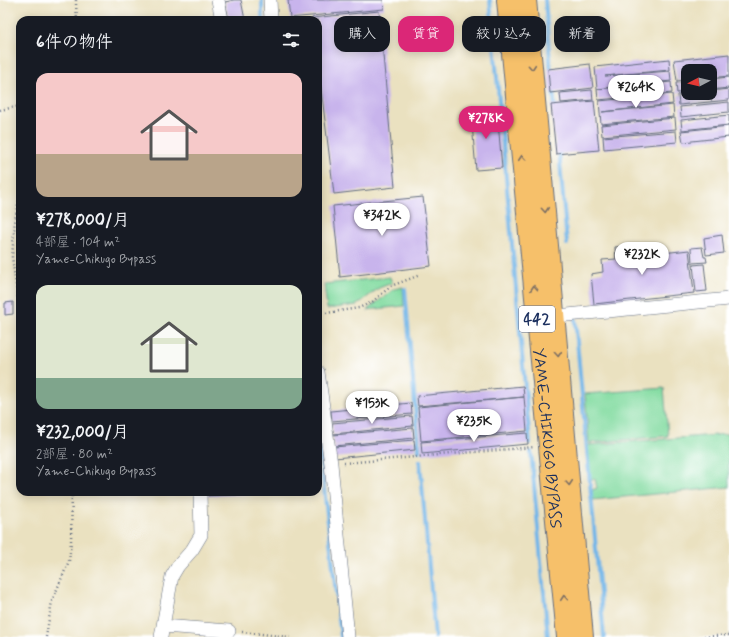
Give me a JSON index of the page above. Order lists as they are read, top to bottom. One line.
{"streets":{"highway":["442","YAME-CHIKUGO BYPASS"]},"north":"left","page":{"chip":["購入","賃貸","絞り込み","新着"],"heading":"6件の物件","list":[{"name":"¥278,000/月","note":"4部屋 · 104 m² · Yame-Chikugo Bypass"},{"name":"¥232,000/月","note":"2部屋 · 80 m² · Yame-Chikugo Bypass"}],"price":["¥264K","¥278K","¥342K","¥232K","¥153K","¥235K"]}}
